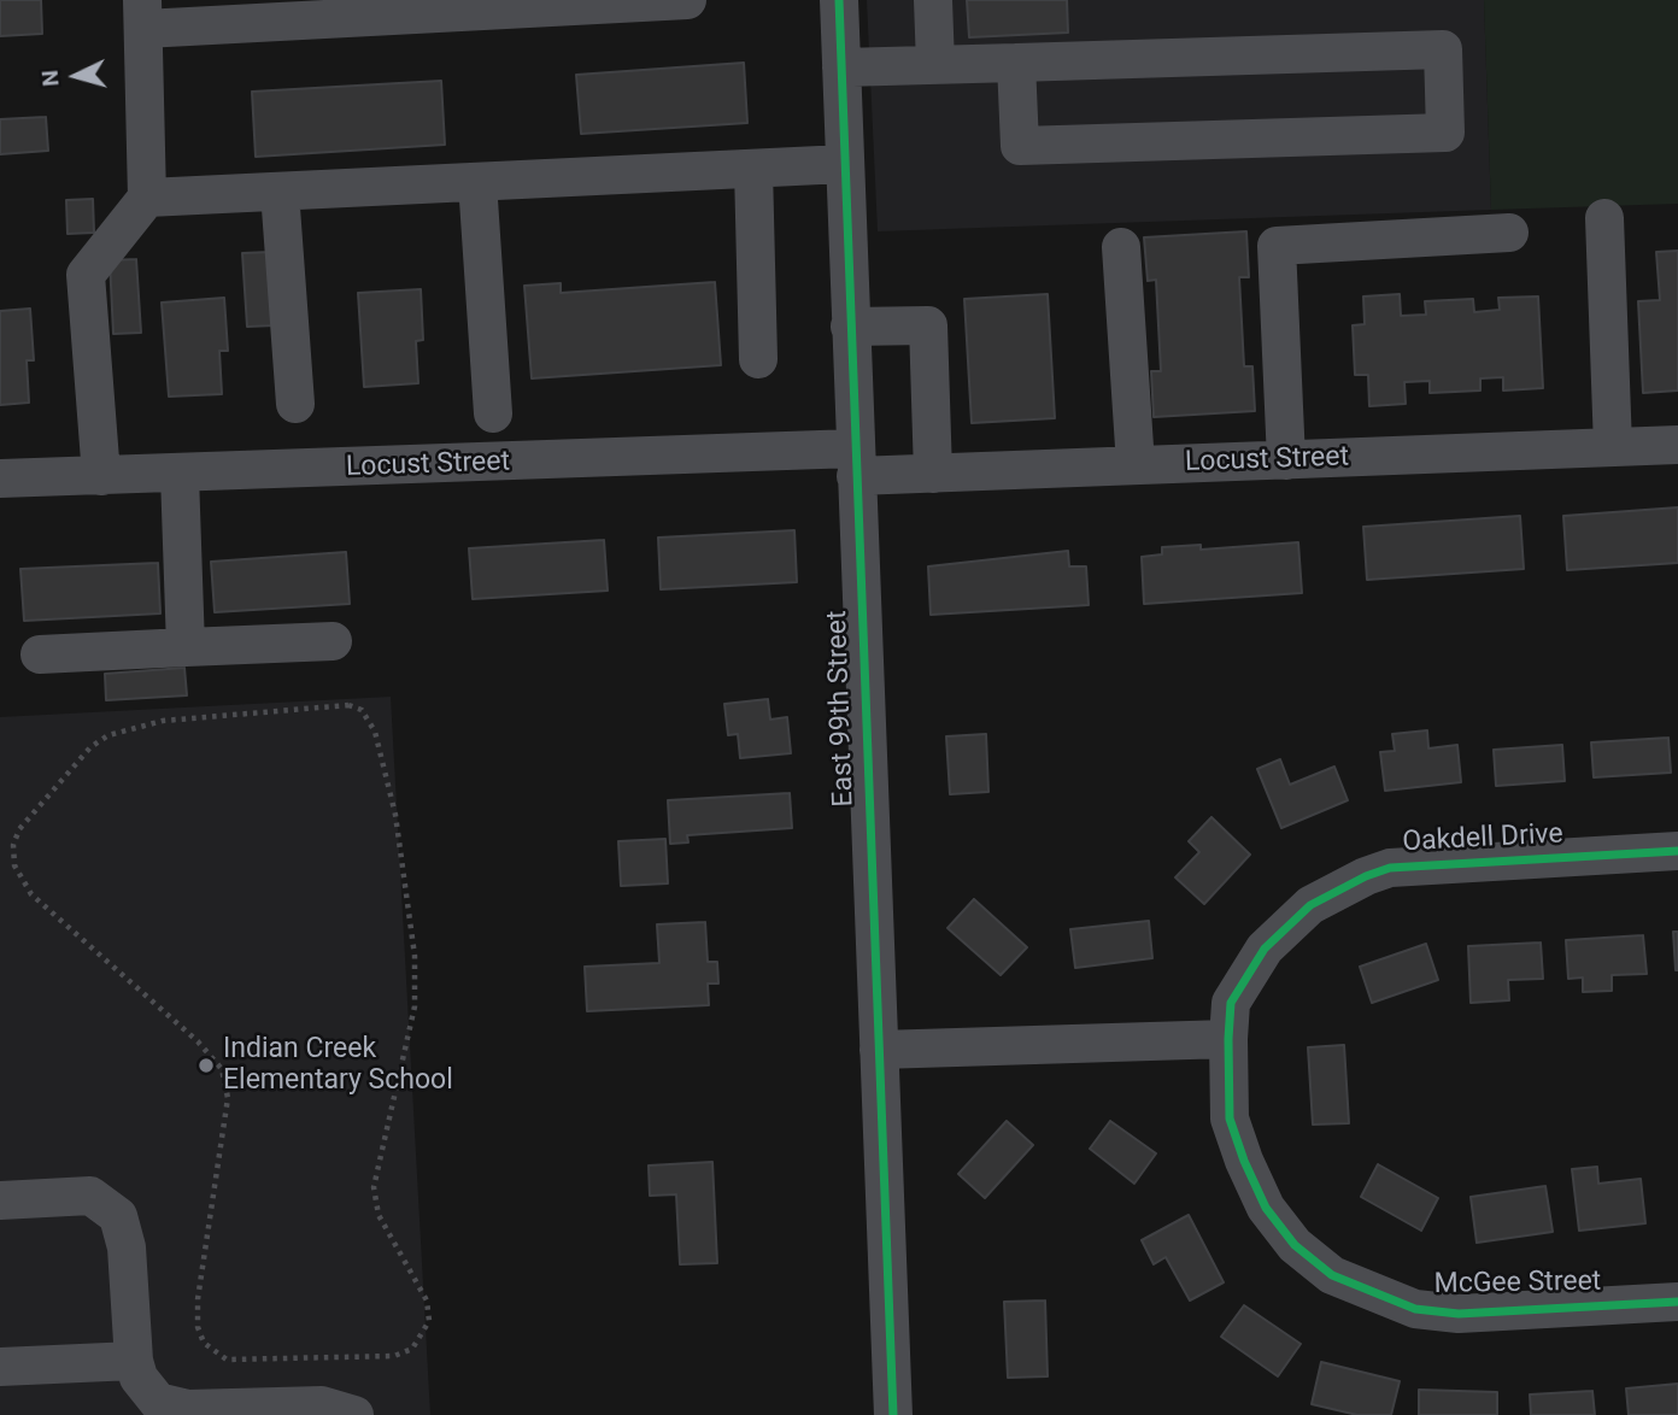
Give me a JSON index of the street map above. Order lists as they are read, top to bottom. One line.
{"streets":{"street":["Locust Street","East 99th Street","Oakdell Drive","McGee Street"]},"crossings":[["Locust Street","East 99th Street"],["Oakdell Drive","McGee Street"]],"places":["Indian Creek Elementary School"],"north":"left"}
